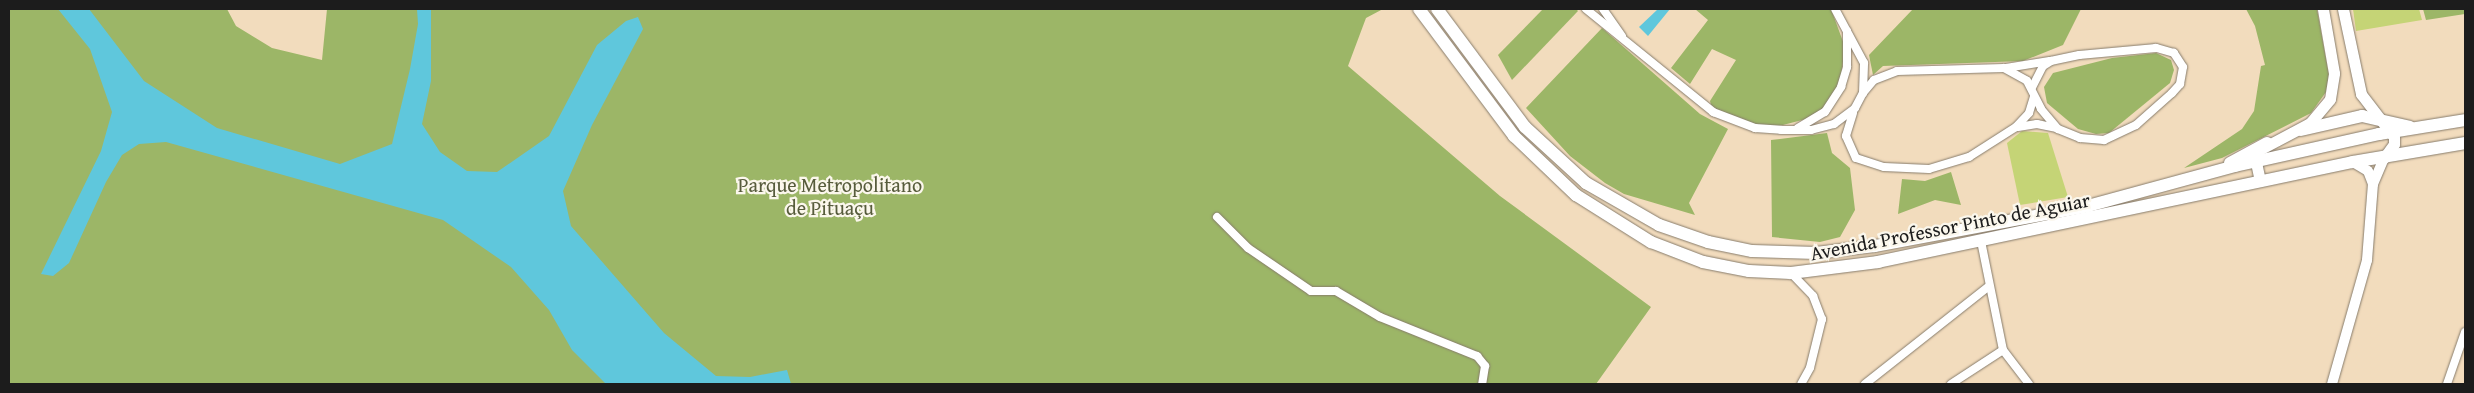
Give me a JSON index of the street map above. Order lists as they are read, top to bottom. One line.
{"streets":{"main road":["Avenida Professor Pinto de Aguiar"]},"parks":["Parque Metropolitano de Pituaçu"]}
